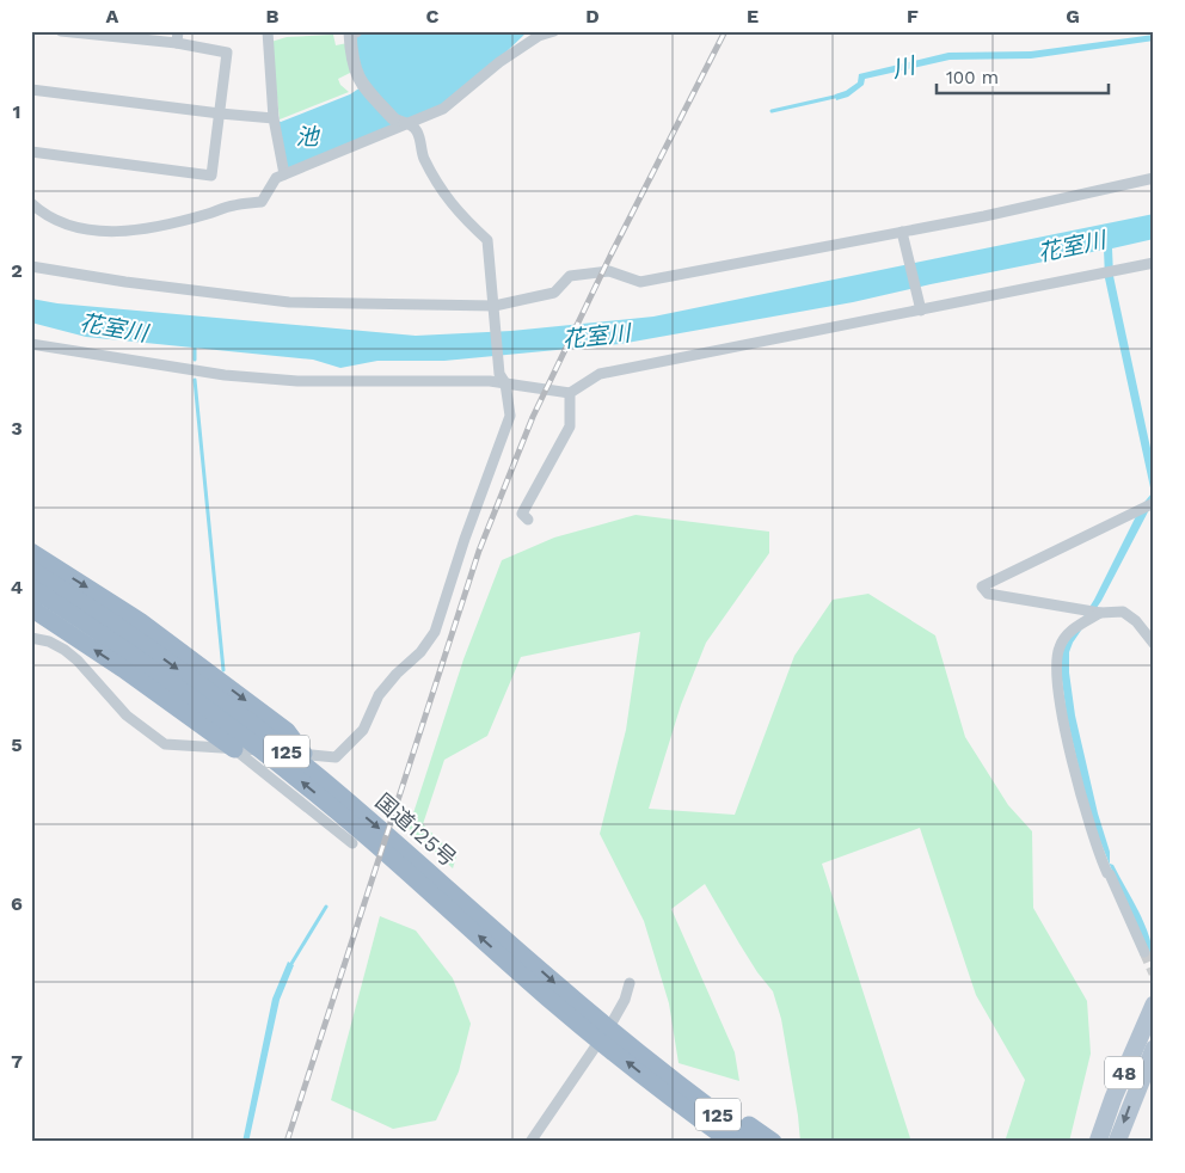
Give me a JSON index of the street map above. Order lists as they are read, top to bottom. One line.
{"streets":{"highway":["125","国道125号"],"main road":["48"]},"water":["川","池","花室川"],"scale_bar":"100 m","grid":{"columns":["A","B","C","D","E","F","G"],"rows":["1","2","3","4","5","6","7"]}}
